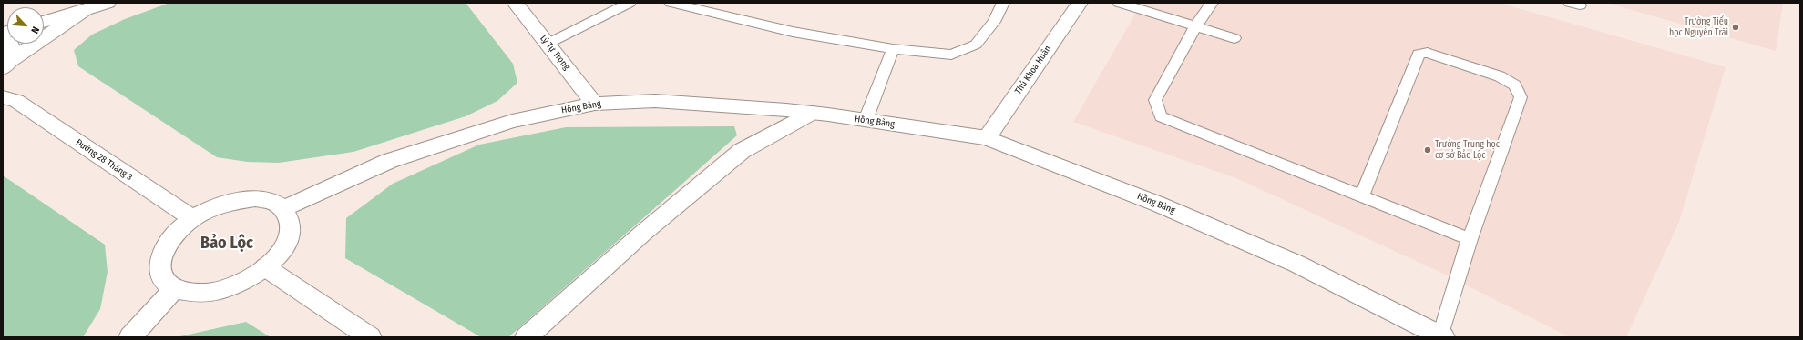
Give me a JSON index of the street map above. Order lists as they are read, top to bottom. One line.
{"streets":{"street":["Lý Tự Trọng","Thủ Khoa Huân","Hồng Bàng","Đường 28 Tháng 3"]},"crossings":[["Lý Tự Trọng","Hồng Bàng"],["Thủ Khoa Huân","Hồng Bàng"],["Hồng Bàng","Đường 28 Tháng 3"]],"districts":["Bảo Lộc"],"places":["Trường Tiểu học Nguyễn Trãi","Trường Trung học cơ sở Bảo Lộc"],"north":"bottom right"}
